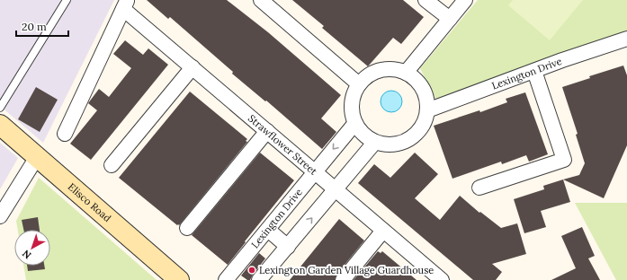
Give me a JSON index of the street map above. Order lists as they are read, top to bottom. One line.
{"streets":{"main road":["Elisco Road"],"street":["Lexington Drive","Strawflower Street"]},"crossings":[["Lexington Drive","Strawflower Street"]],"places":["Lexington Garden Village Guardhouse"],"scale_bar":"20 m","north":"bottom left"}
